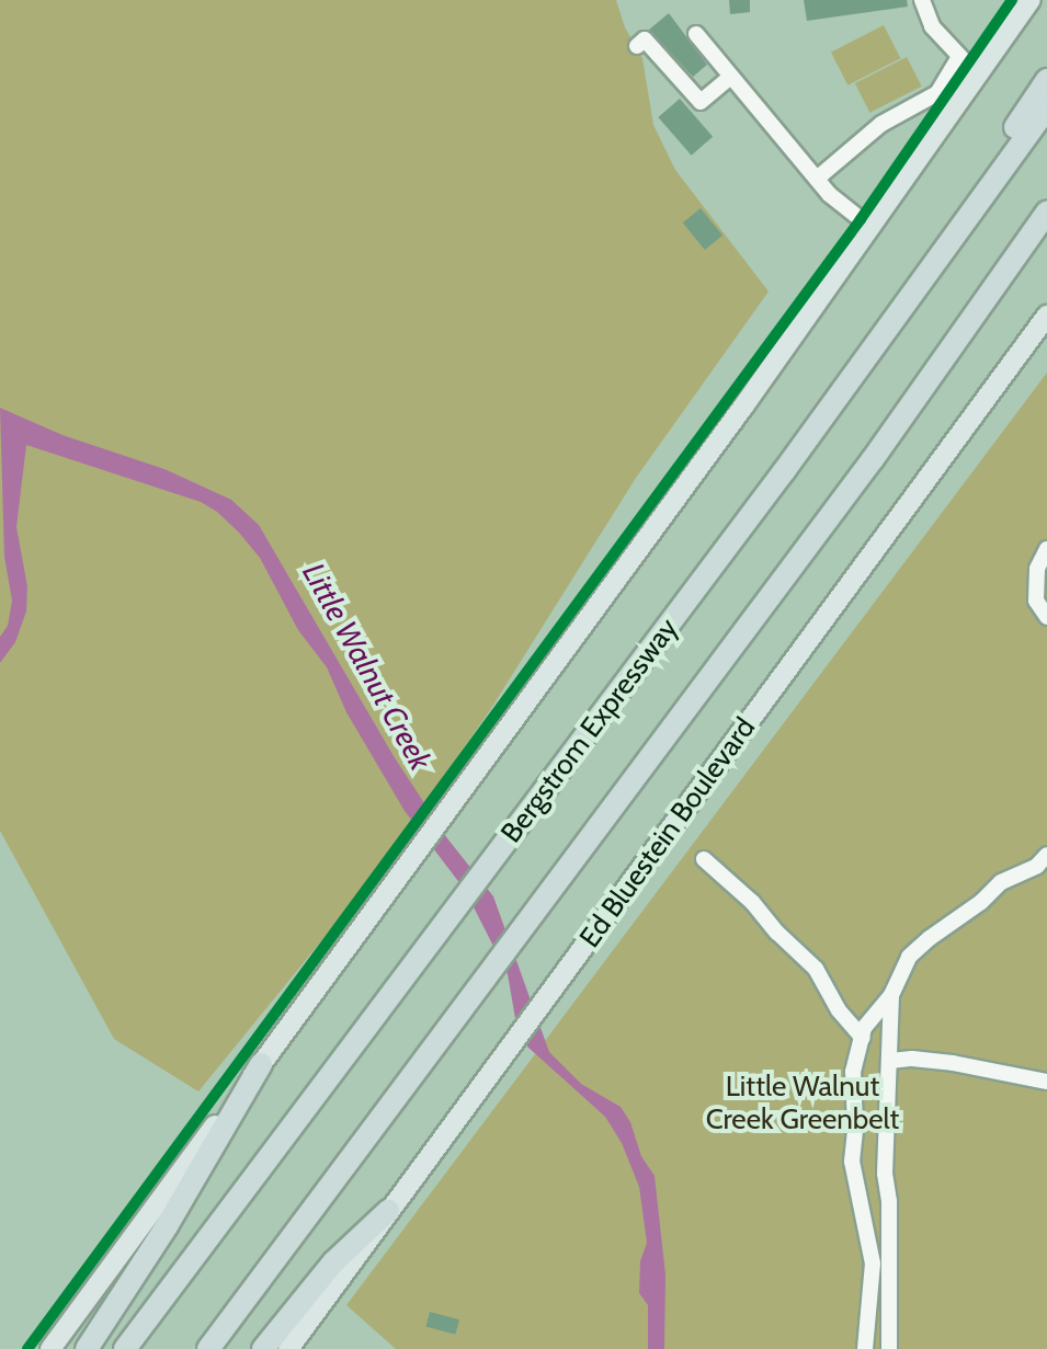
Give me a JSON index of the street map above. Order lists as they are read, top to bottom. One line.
{"streets":{"highway":["Bergstrom Expressway"],"main road":["Ed Bluestein Boulevard"]},"water":["Little Walnut Creek"],"parks":["Little Walnut Creek Greenbelt"]}
